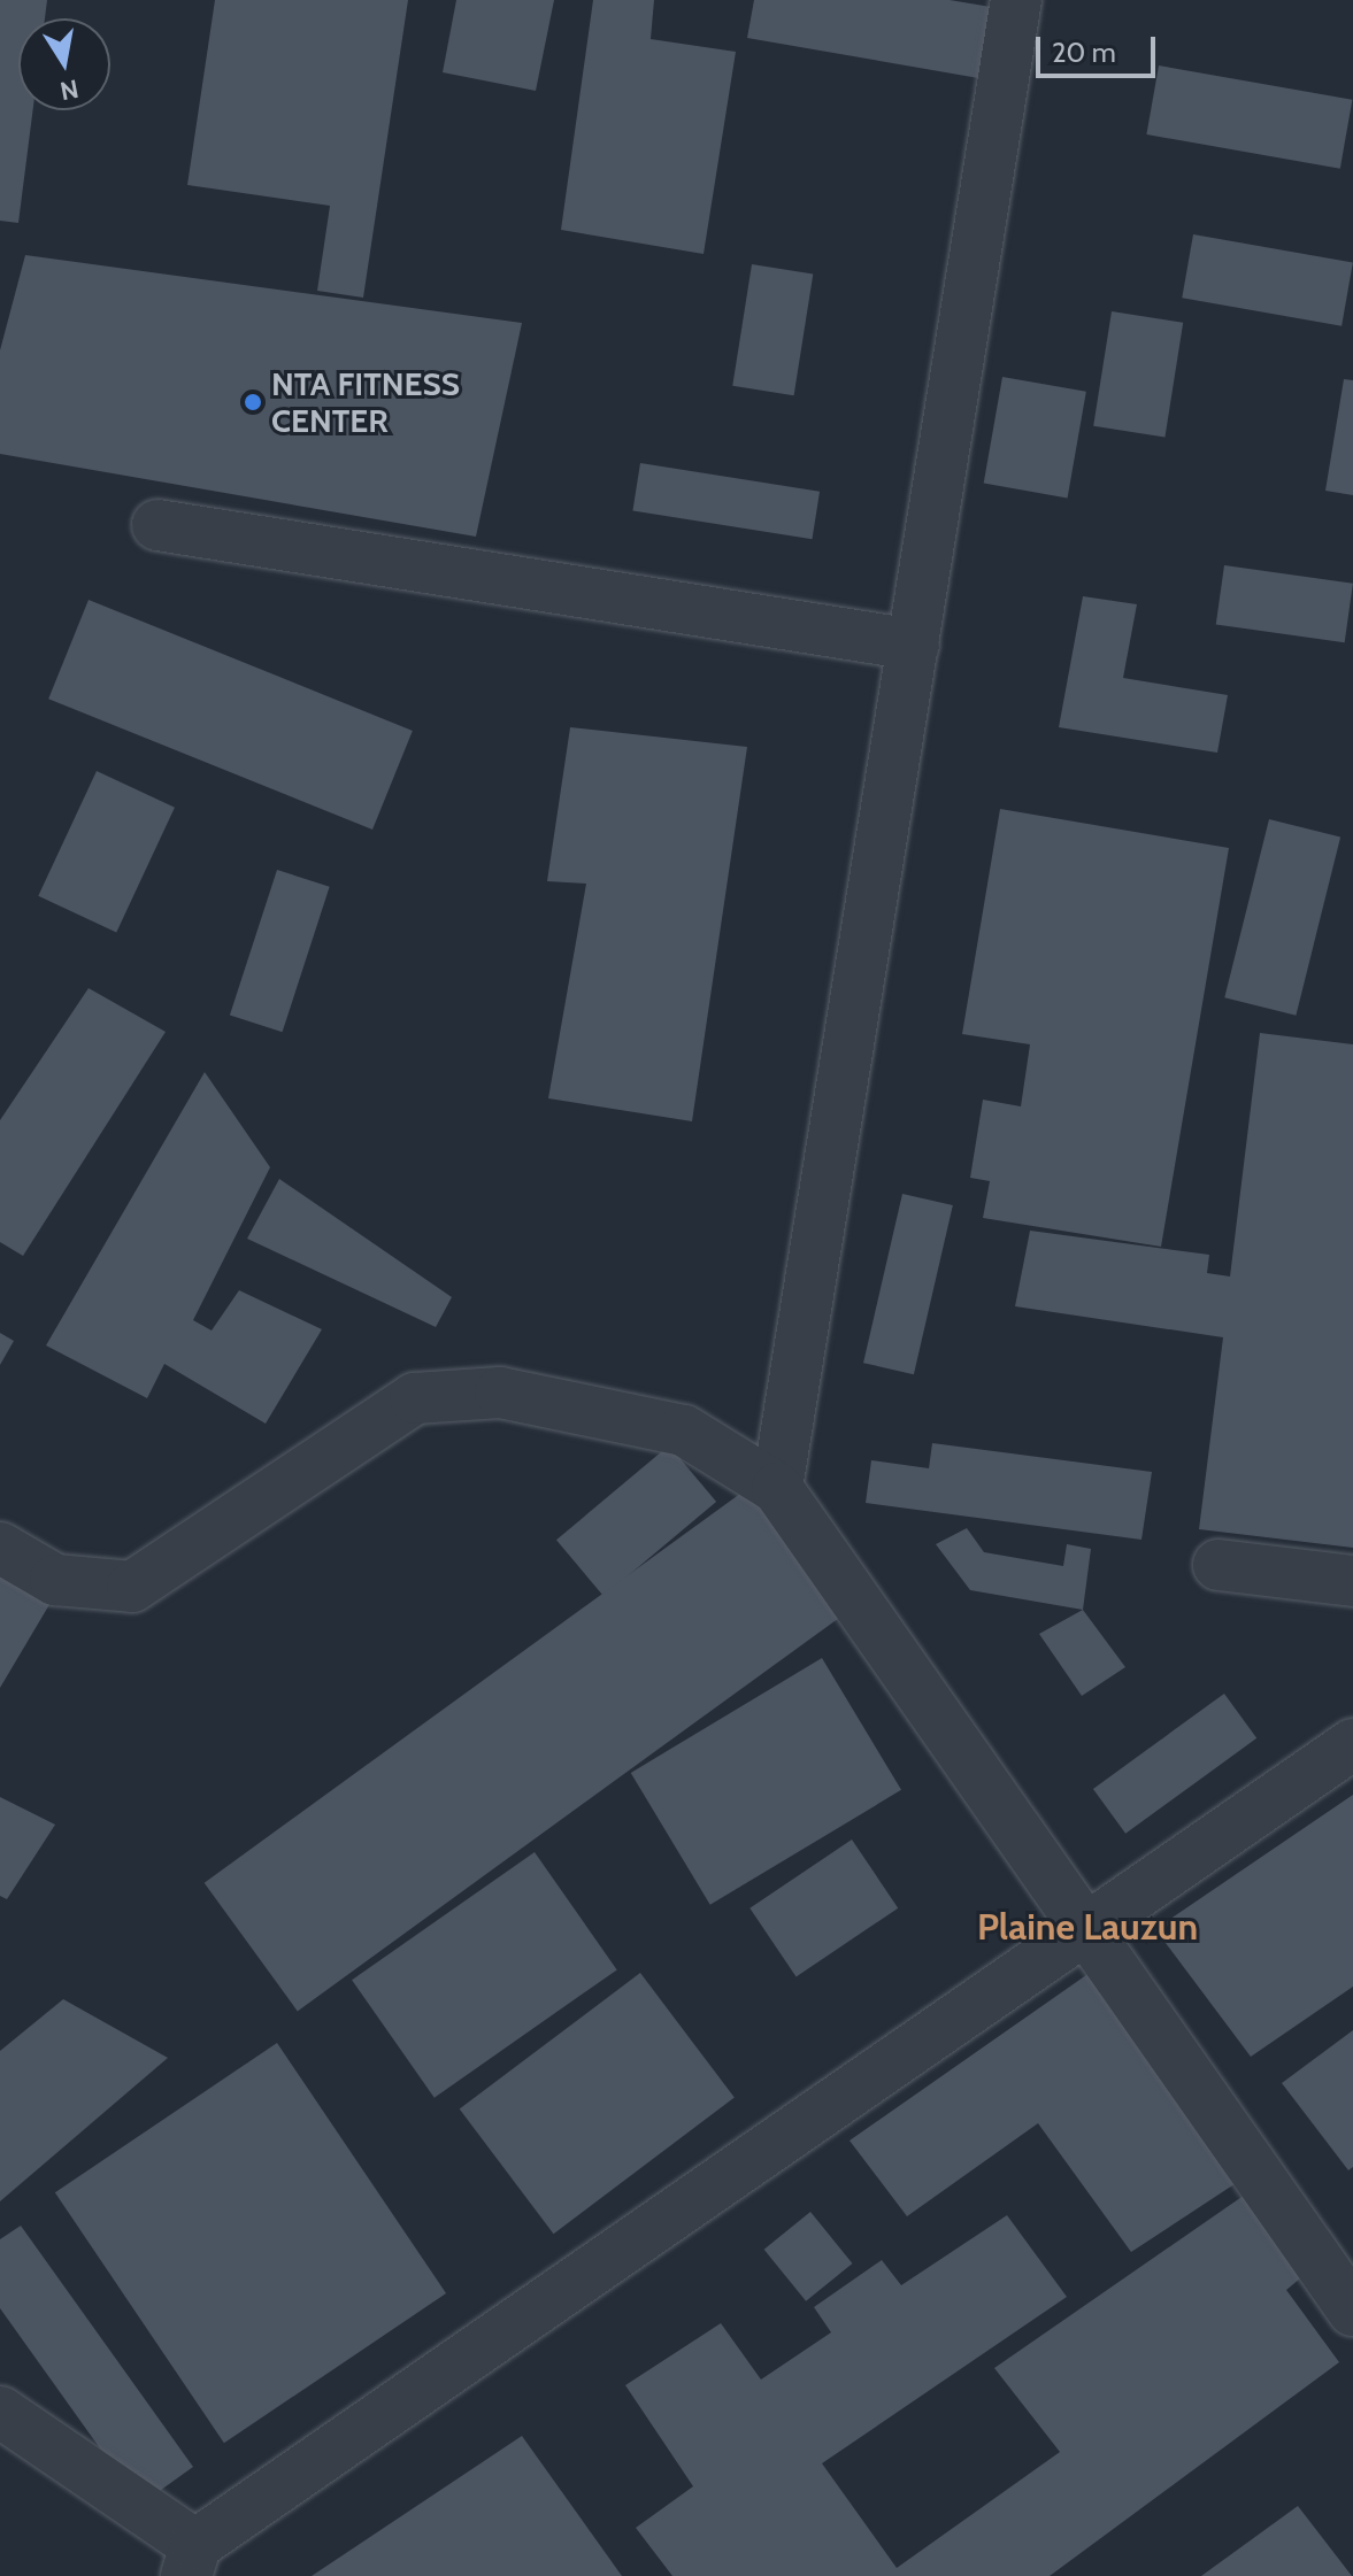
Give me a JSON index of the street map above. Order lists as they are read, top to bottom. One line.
{"districts":["Plaine Lauzun"],"places":["NTA FITNESS CENTER"],"scale_bar":"20 m","north":"bottom"}
